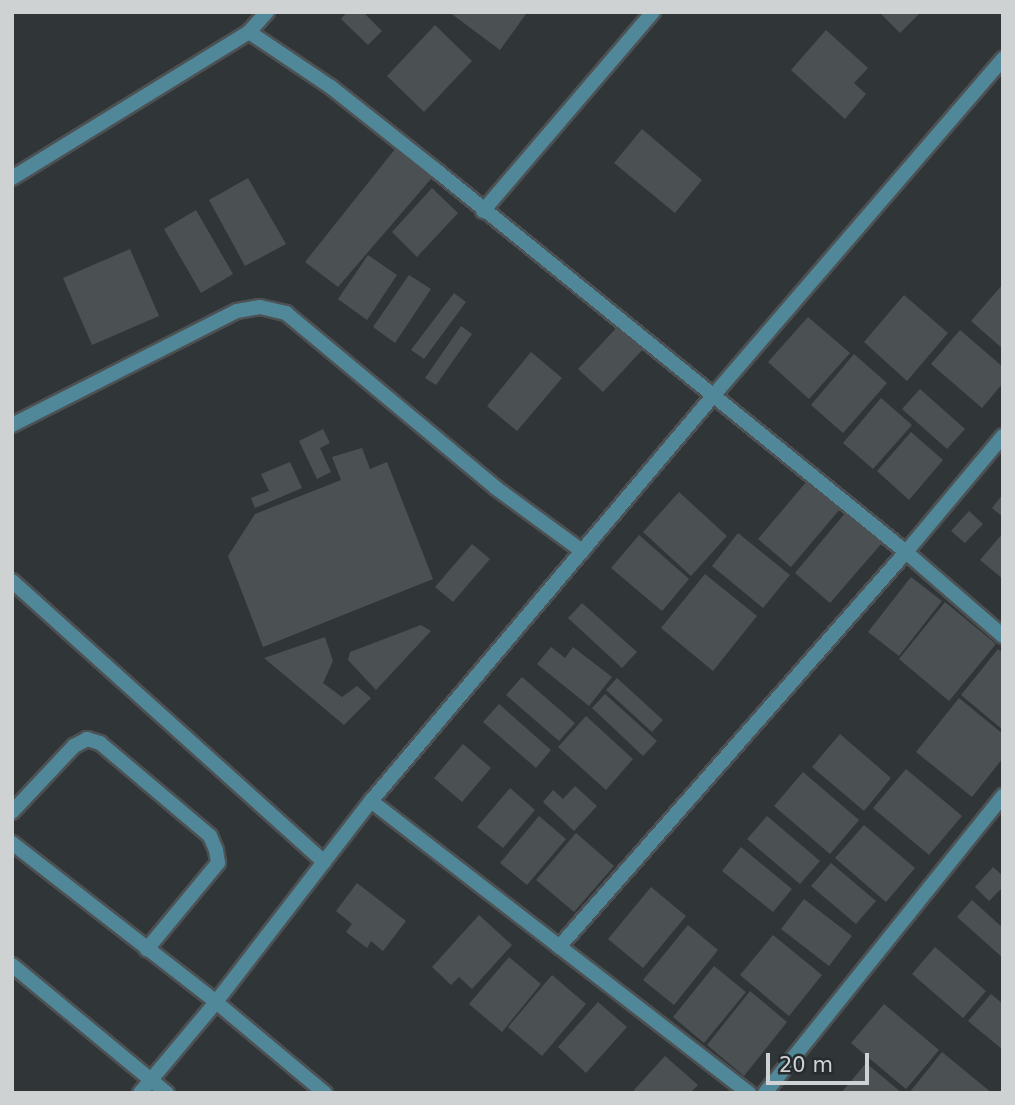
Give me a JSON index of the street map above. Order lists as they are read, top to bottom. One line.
{"scale_bar":"20 m"}
